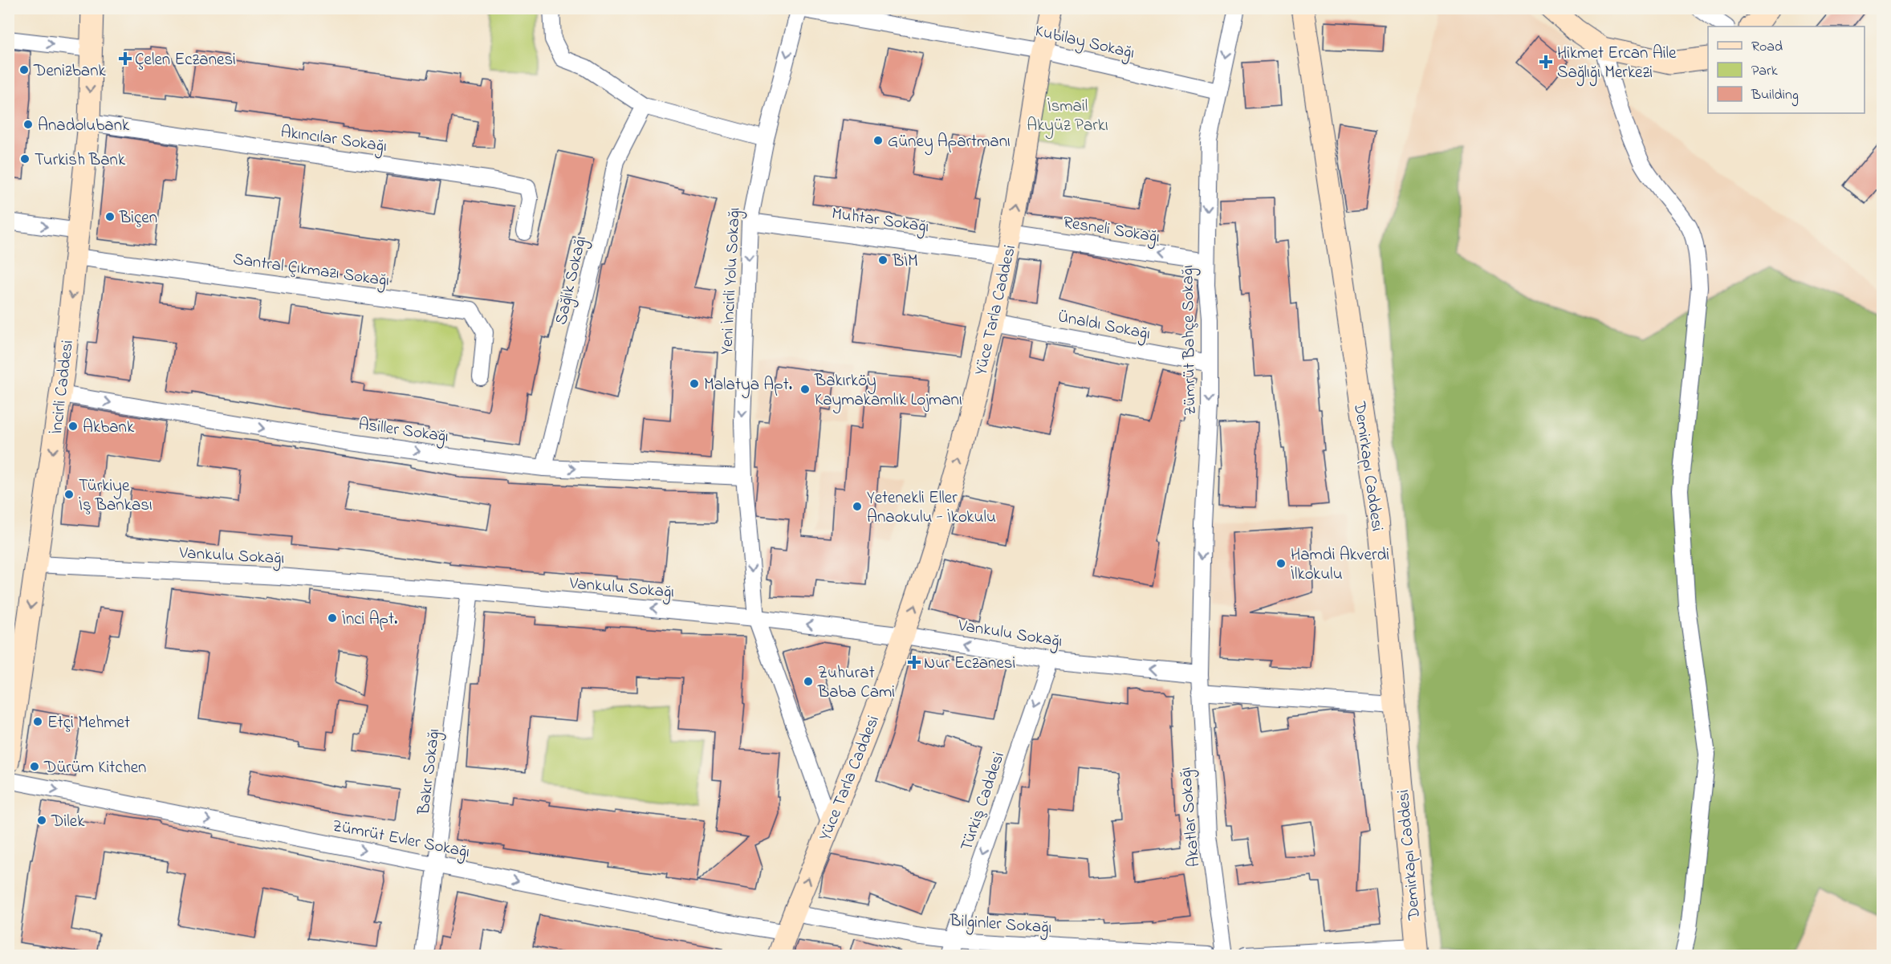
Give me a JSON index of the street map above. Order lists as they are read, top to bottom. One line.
{"streets":{"main road":["Yüce Tarla Caddesi","İncirli Caddesi","Demirkapı Caddesi"],"street":["Kubilay Sokağı","Akıncılar Sokağı","Muhtar Sokağı","Resneli Sokağı","Santral Çıkmazı Sokağı","Sağlık Sokağı","Yeni İncirli Yolu Sokağı","Ünaldı Sokağı","Zümrüt Bahçe Sokağı","Asiller Sokağı","Vankulu Sokağı","Bakır Sokağı","Türkiş Caddesi","Akatlar Sokağı","Zümrüt Evler Sokağı","Bilginler Sokağı"]},"crossings":[["Kubilay Sokağı","Yeni İncirli Yolu Sokağı"],["Kubilay Sokağı","Yüce Tarla Caddesi"],["Kubilay Sokağı","Zümrüt Bahçe Sokağı"],["Akıncılar Sokağı","İncirli Caddesi"],["Muhtar Sokağı","Yeni İncirli Yolu Sokağı"],["Muhtar Sokağı","Yüce Tarla Caddesi"],["Resneli Sokağı","Yüce Tarla Caddesi"],["Resneli Sokağı","Zümrüt Bahçe Sokağı"],["Santral Çıkmazı Sokağı","İncirli Caddesi"],["Sağlık Sokağı","Asiller Sokağı"],["Yeni İncirli Yolu Sokağı","Yüce Tarla Caddesi"],["Yeni İncirli Yolu Sokağı","Asiller Sokağı"],["Yeni İncirli Yolu Sokağı","Vankulu Sokağı"],["Yüce Tarla Caddesi","Ünaldı Sokağı"],["Yüce Tarla Caddesi","Vankulu Sokağı"],["Yüce Tarla Caddesi","Zümrüt Evler Sokağı"],["Yüce Tarla Caddesi","Bilginler Sokağı"],["Ünaldı Sokağı","Zümrüt Bahçe Sokağı"],["Zümrüt Bahçe Sokağı","Vankulu Sokağı"],["Zümrüt Bahçe Sokağı","Akatlar Sokağı"],["İncirli Caddesi","Asiller Sokağı"],["İncirli Caddesi","Vankulu Sokağı"],["Vankulu Sokağı","Bakır Sokağı"],["Vankulu Sokağı","Türkiş Caddesi"],["Vankulu Sokağı","Akatlar Sokağı"],["Bakır Sokağı","Zümrüt Evler Sokağı"],["Türkiş Caddesi","Bilginler Sokağı"],["Zümrüt Evler Sokağı","Bilginler Sokağı"]],"one_way":["Resneli Sokağı","Yeni İncirli Yolu Sokağı","Yüce Tarla Caddesi","Zümrüt Bahçe Sokağı","İncirli Caddesi","Asiller Sokağı","Vankulu Sokağı","Türkiş Caddesi","Zümrüt Evler Sokağı"],"parks":["İsmail Akyüz Parkı"],"places":{"health":["Çelen Eczanesi","Hikmet Ercan Aile Sağlığı Merkezi","Nur Eczanesi"],"other":["Denizbank","Anadolubank","Güney Apartmanı","Turkish Bank","Biçen","BİM","Malatya Apt.","Bakırköy Kaymakamlık Lojmanı","Akbank","Türkiye İş Bankası","Yetenekli Eller Anaokulu - İkokulu","Hamdi Akverdi İlkokulu","İnci Apt.","Zuhurat Baba Cami","Etçi Mehmet","Dürüm Kitchen","Dilek"]},"legend":["Road","Park","Building"]}
